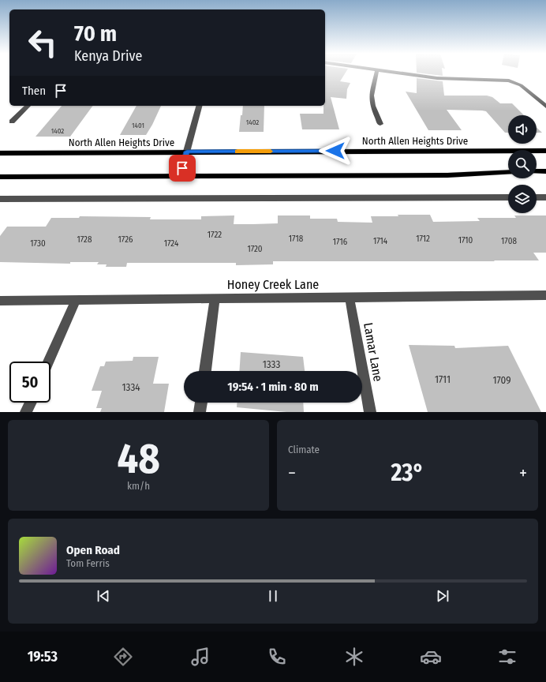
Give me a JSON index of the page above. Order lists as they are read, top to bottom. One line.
{"streets":{"main road":["North Allen Heights Drive"],"street":["Honey Creek Lane","Lamar Lane"]},"crossings":[["Honey Creek Lane","Lamar Lane"]],"house_numbers":["1402","1401","1402","1722","1718","1712","1728","1726","1710","1714","1708","1716","1730","1724","1720","1333","1711","1709","1334"],"page":{"turn":["70 m","Kenya Drive"],"then":"Then","limit":"50","trip":"19:54 · 1 min · 80 m","tile":[["48","km/h"],"Climate"],"heat":["−","23°","+"],"song":["Open Road","Tom Ferris"],"tabs":"19:53"}}
